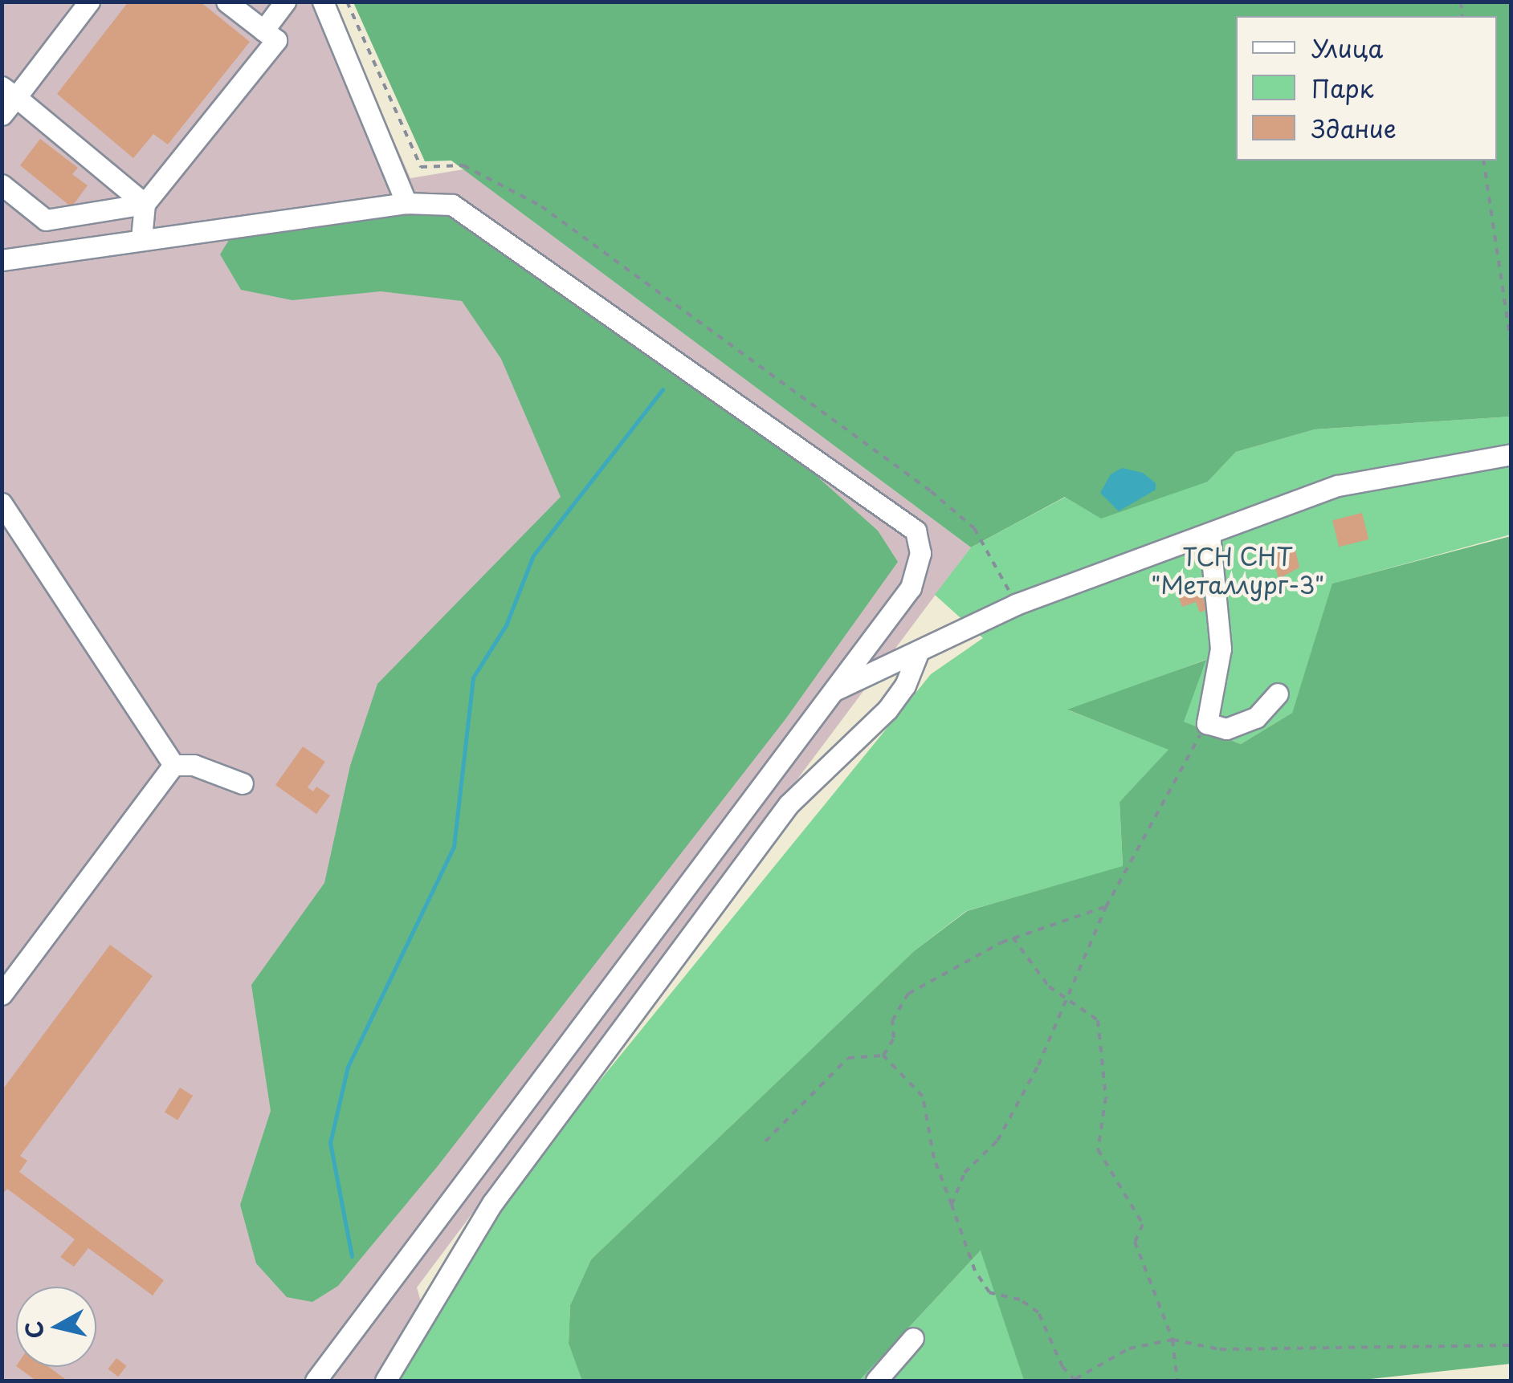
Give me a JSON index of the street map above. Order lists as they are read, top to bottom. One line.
{"parks":["ТСН СНТ \"Металлург-3\""],"legend":["Улица","Парк","Здание"],"north":"left"}
